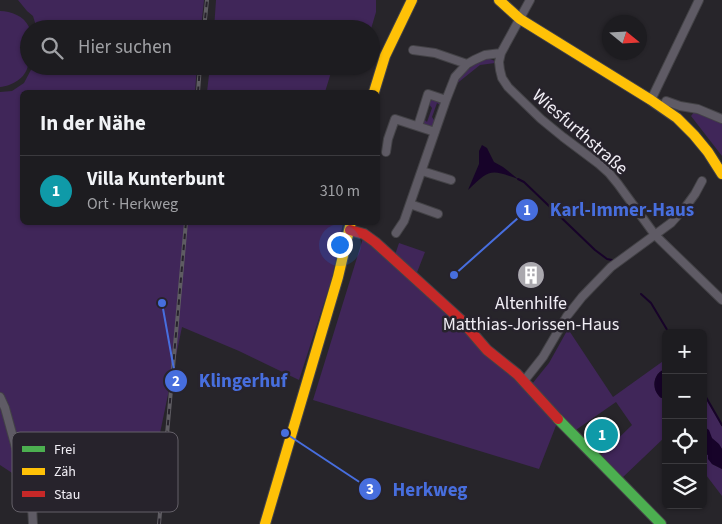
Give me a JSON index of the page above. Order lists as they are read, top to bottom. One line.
{"streets":{"street":["Wiesfurthstraße"]},"places":{"other":["Karl-Immer-Haus","Klingerhuf","Herkweg"],"building":["Altenhilfe Matthias-Jorissen-Haus"]},"legend":["Frei","Zäh","Stau"],"north":"right","page":{"search":"Hier suchen","heading":"In der Nähe","list":[{"mark":"1","name":"Villa Kunterbunt","note":"Ort · Herkweg","value":"310 m"}],"map_buttons":["+","−"],"pins":"1"}}
